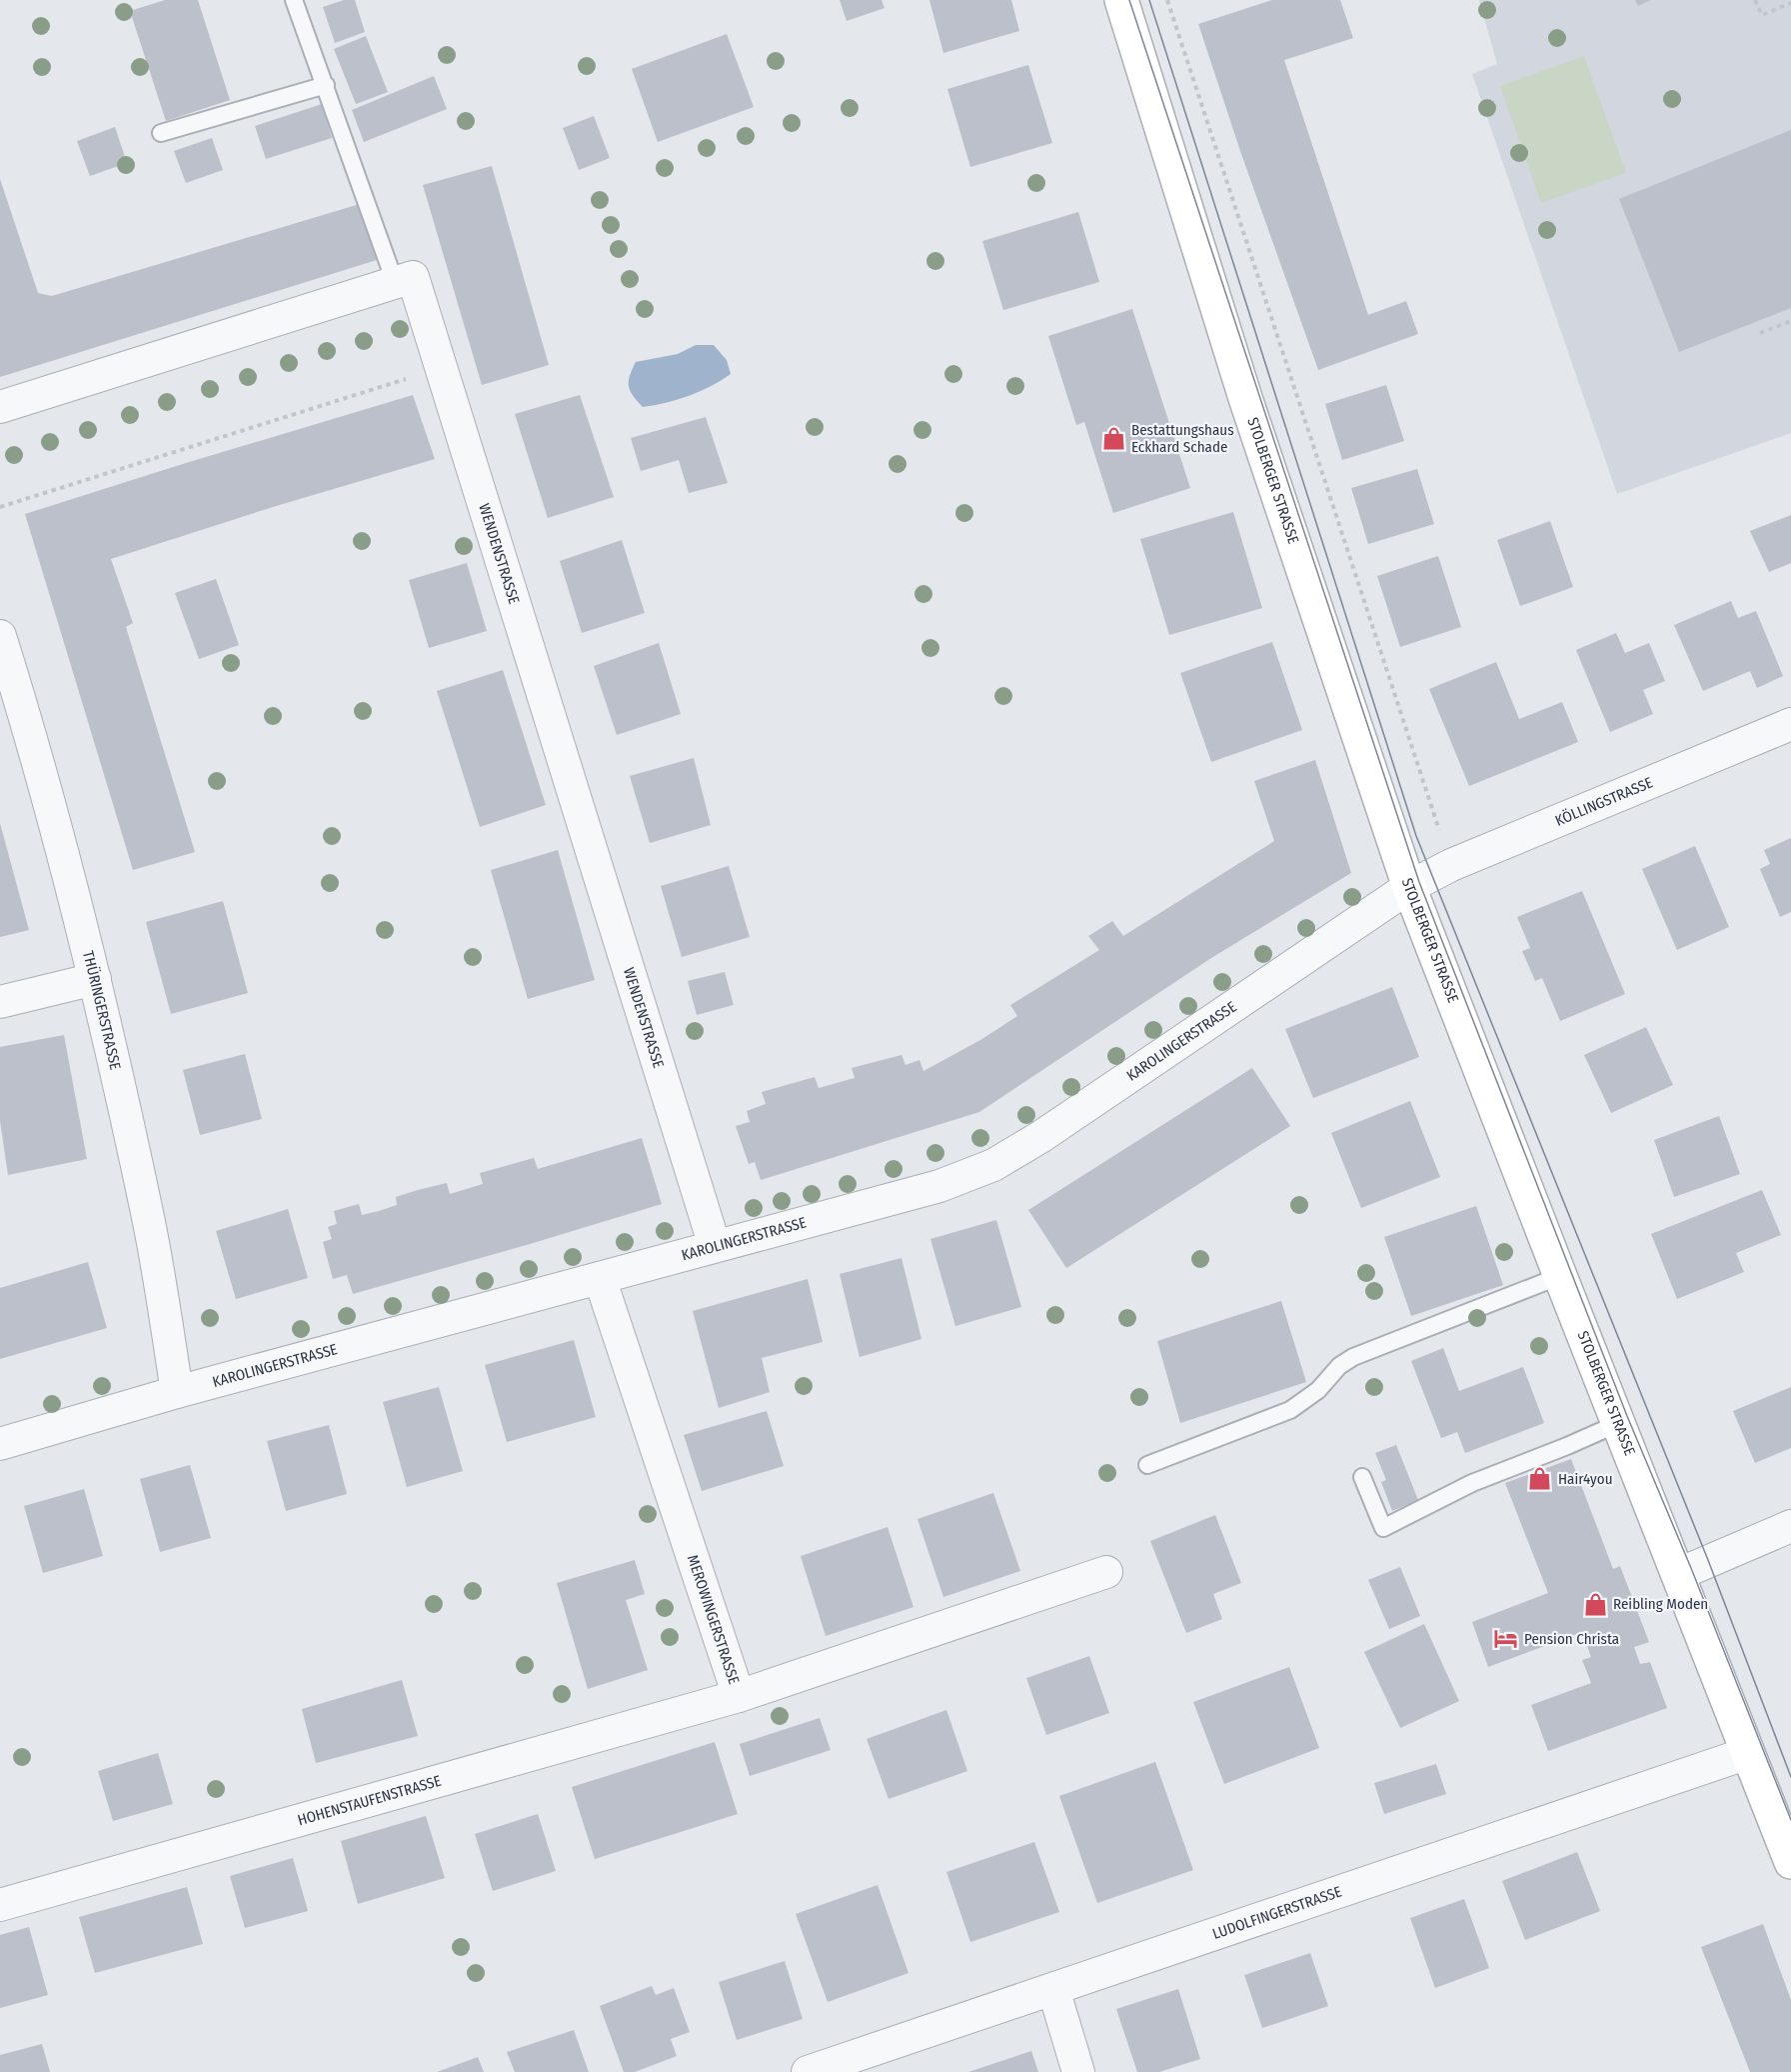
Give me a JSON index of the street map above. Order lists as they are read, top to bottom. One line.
{"streets":{"main road":["STOLBERGER STRASSE"],"street":["WENDENSTRASSE","KÖLLINGSTRASSE","THÜRINGERSTRASSE","KAROLINGERSTRASSE","MEROWINGERSTRASSE","HOHENSTAUFENSTRASSE","LUDOLFINGERSTRASSE"]},"crossings":[["STOLBERGER STRASSE","KÖLLINGSTRASSE"],["STOLBERGER STRASSE","KAROLINGERSTRASSE"],["STOLBERGER STRASSE","LUDOLFINGERSTRASSE"],["WENDENSTRASSE","KAROLINGERSTRASSE"],["KÖLLINGSTRASSE","KAROLINGERSTRASSE"],["THÜRINGERSTRASSE","KAROLINGERSTRASSE"],["KAROLINGERSTRASSE","MEROWINGERSTRASSE"],["MEROWINGERSTRASSE","HOHENSTAUFENSTRASSE"]],"places":{"shop":["Bestattungshaus Eckhard Schade","Hair4you","Reibling Moden"],"hotel":["Pension Christa"]}}
